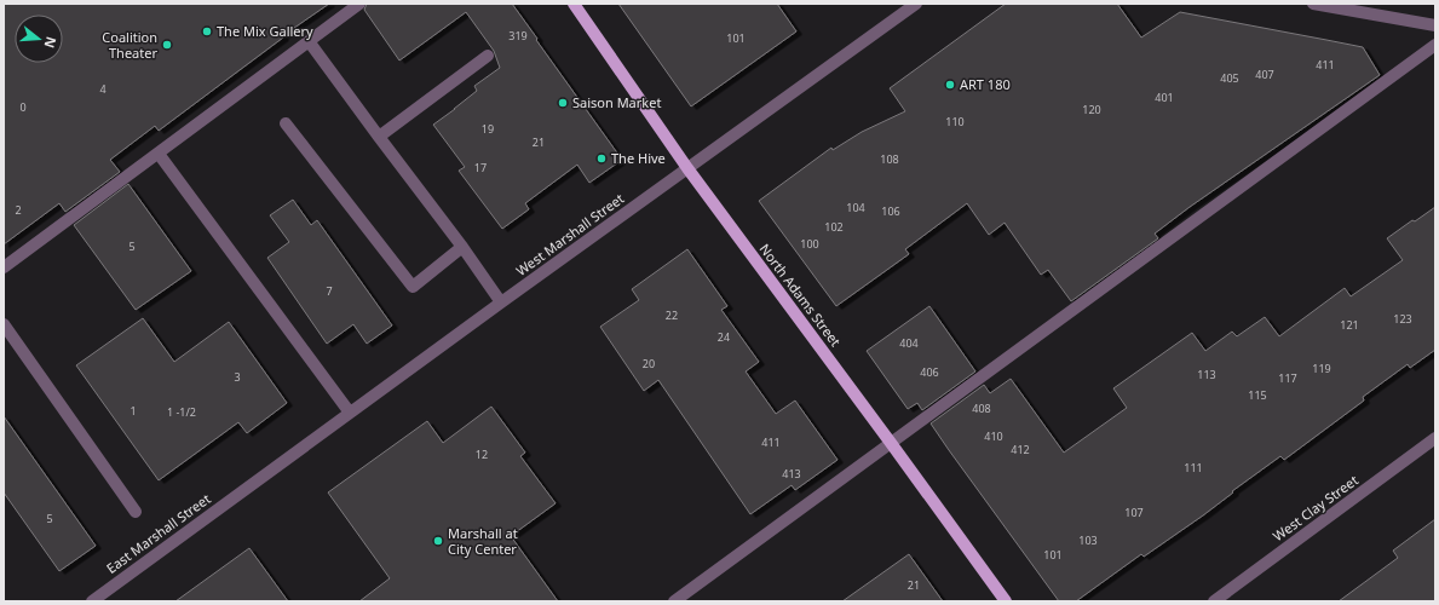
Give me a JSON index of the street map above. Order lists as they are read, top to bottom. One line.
{"streets":{"main road":["North Adams Street"],"street":["West Marshall Street","West Clay Street","East Marshall Street"]},"crossings":[["West Marshall Street","North Adams Street"],["West Marshall Street","East Marshall Street"]],"places":["The Mix Gallery","Coalition Theater","ART 180","Saison Market","The Hive","Marshall at City Center"],"house_numbers":["319","101","411","407","405","4","401","0","120","110","19","21","108","17","104","2","106","102","100","5","7","22","123","121","24","404","20","119","406","113","3","117","115","408","1","1 -1/2","410","411","412","12","111","413","107","5","103","101","21"],"north":"right"}
